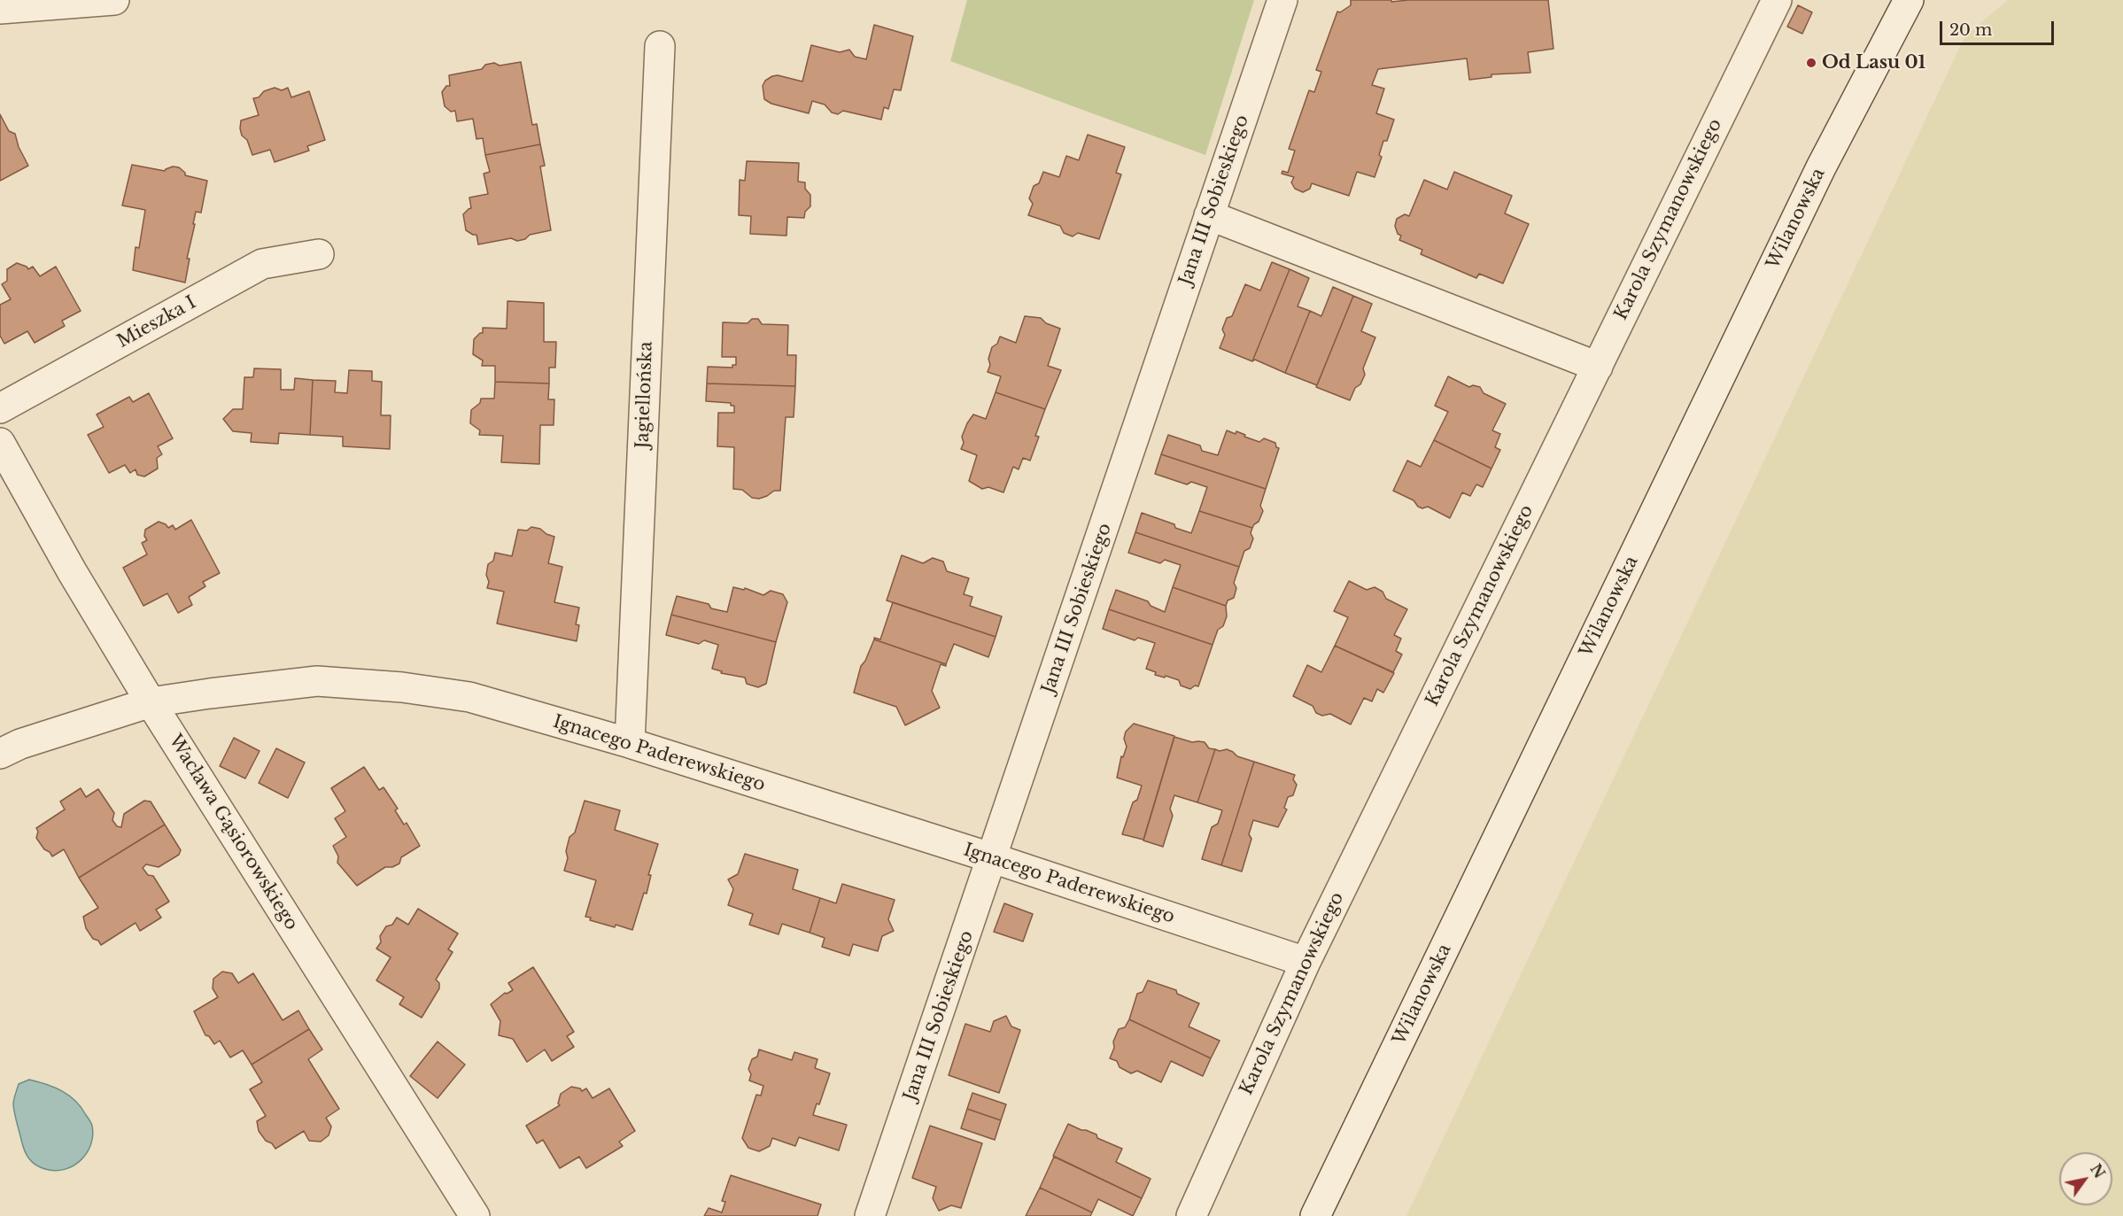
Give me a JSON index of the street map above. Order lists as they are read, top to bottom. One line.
{"streets":{"street":["Jana III Sobieskiego","Wilanowska","Karola Szymanowskiego","Mieszka I","Jagiellońska","Ignacego Paderewskiego","Wacława Gąsiorowskiego"]},"crossings":[["Jana III Sobieskiego","Ignacego Paderewskiego"],["Karola Szymanowskiego","Ignacego Paderewskiego"],["Jagiellońska","Ignacego Paderewskiego"],["Ignacego Paderewskiego","Wacława Gąsiorowskiego"]],"places":["Od Lasu 01"],"scale_bar":"20 m","north":"top right"}
